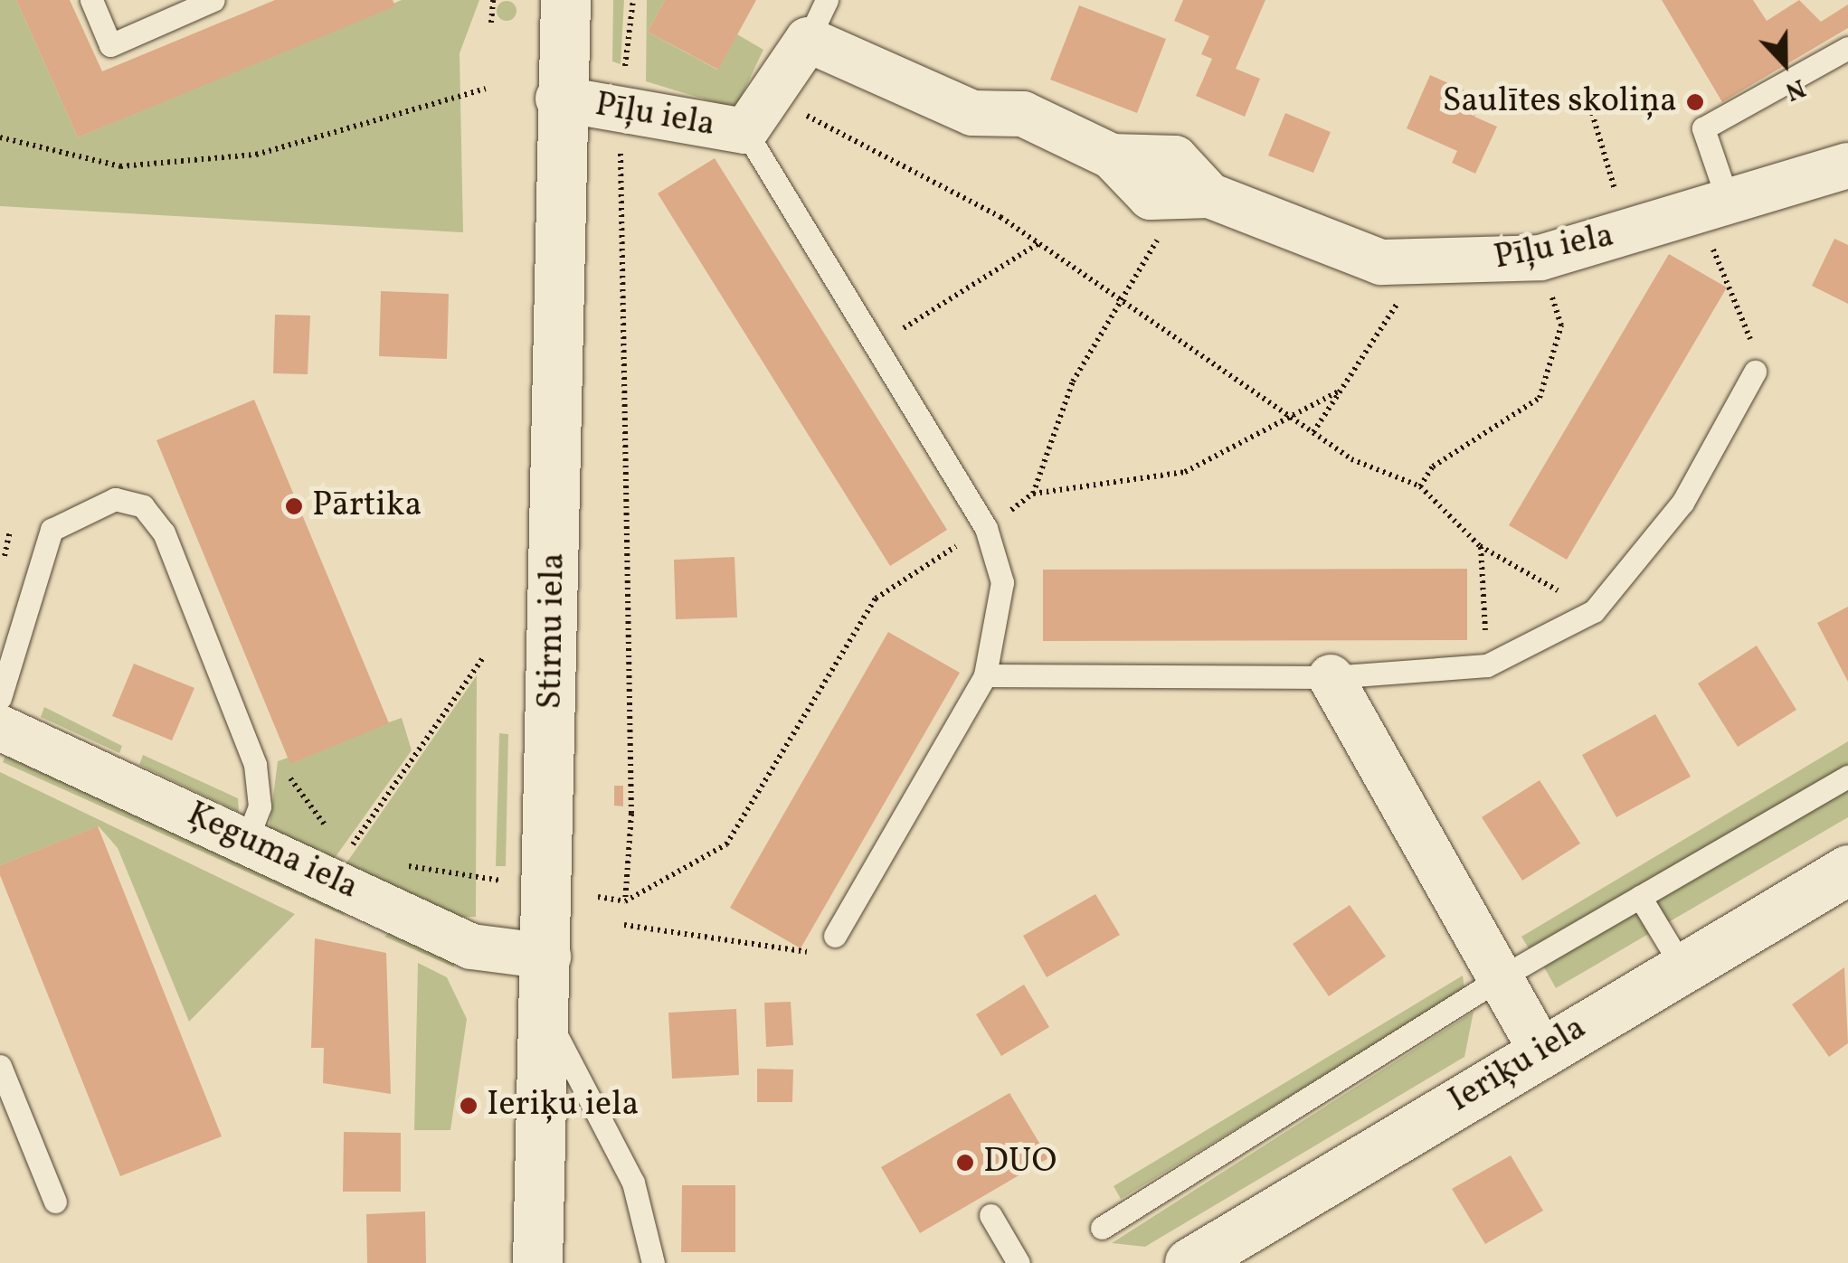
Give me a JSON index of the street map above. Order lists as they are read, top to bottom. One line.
{"streets":{"street":["Pīļu iela","Stirnu iela","Ķeguma iela","Ieriķu iela"]},"crossings":[["Pīļu iela","Stirnu iela"],["Stirnu iela","Ķeguma iela"]],"places":["Saulītes skoliņa","Pārtika","Ieriķu iela","DUO"],"north":"bottom"}
